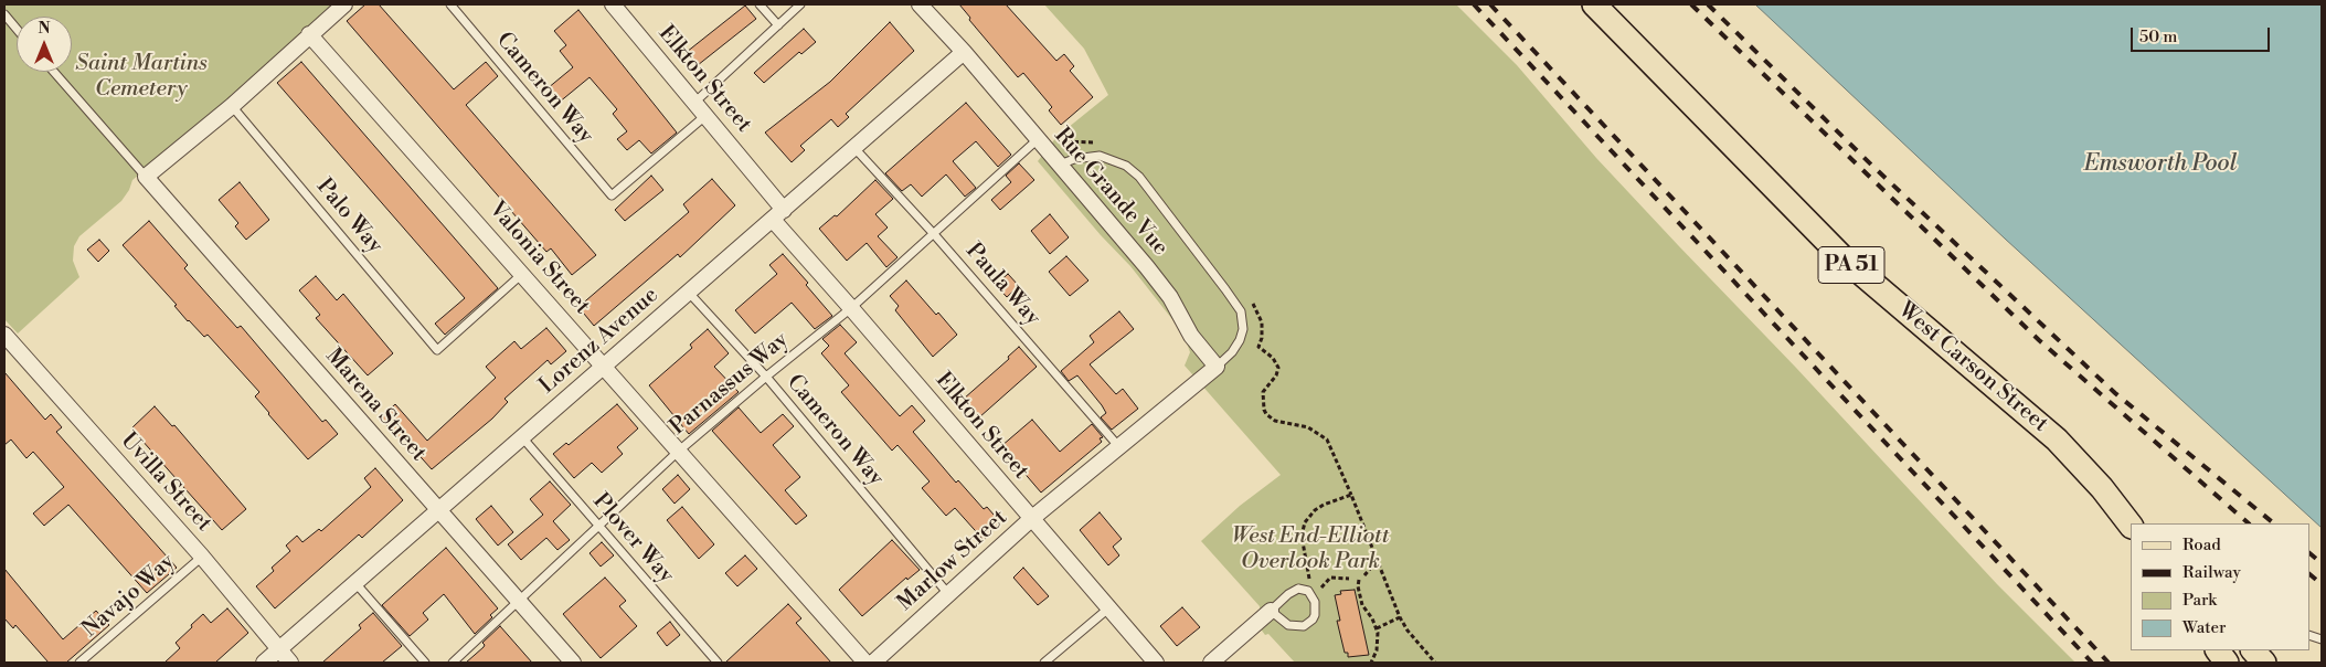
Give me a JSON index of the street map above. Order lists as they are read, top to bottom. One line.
{"streets":{"main road":["PA 51","West Carson Street"],"street":["Elkton Street","Rue Grande Vue","Valonia Street","Lorenz Avenue","Marena Street","Uvilla Street","Marlow Street"],"lane":["Cameron Way","Palo Way","Paula Way","Parnassus Way","Plover Way","Navajo Way"]},"crossings":[["Elkton Street","Cameron Way"],["Elkton Street","Lorenz Avenue"],["Elkton Street","Parnassus Way"],["Elkton Street","Marlow Street"],["Cameron Way","Lorenz Avenue"],["Cameron Way","Parnassus Way"],["Cameron Way","Marlow Street"],["Rue Grande Vue","Lorenz Avenue"],["Rue Grande Vue","Parnassus Way"],["Rue Grande Vue","Marlow Street"],["Palo Way","Valonia Street"],["Valonia Street","Lorenz Avenue"],["Valonia Street","Parnassus Way"],["Paula Way","Lorenz Avenue"],["Paula Way","Parnassus Way"],["Paula Way","Marlow Street"],["Lorenz Avenue","Marena Street"],["Lorenz Avenue","Uvilla Street"],["Lorenz Avenue","Plover Way"],["Parnassus Way","Marena Street"],["Parnassus Way","Plover Way"],["Uvilla Street","Navajo Way"]],"water":["Emsworth Pool"],"parks":["Saint Martins Cemetery","West End-Elliott Overlook Park"],"legend":["Road","Railway","Park","Water"],"scale_bar":"50 m","north":"top"}
